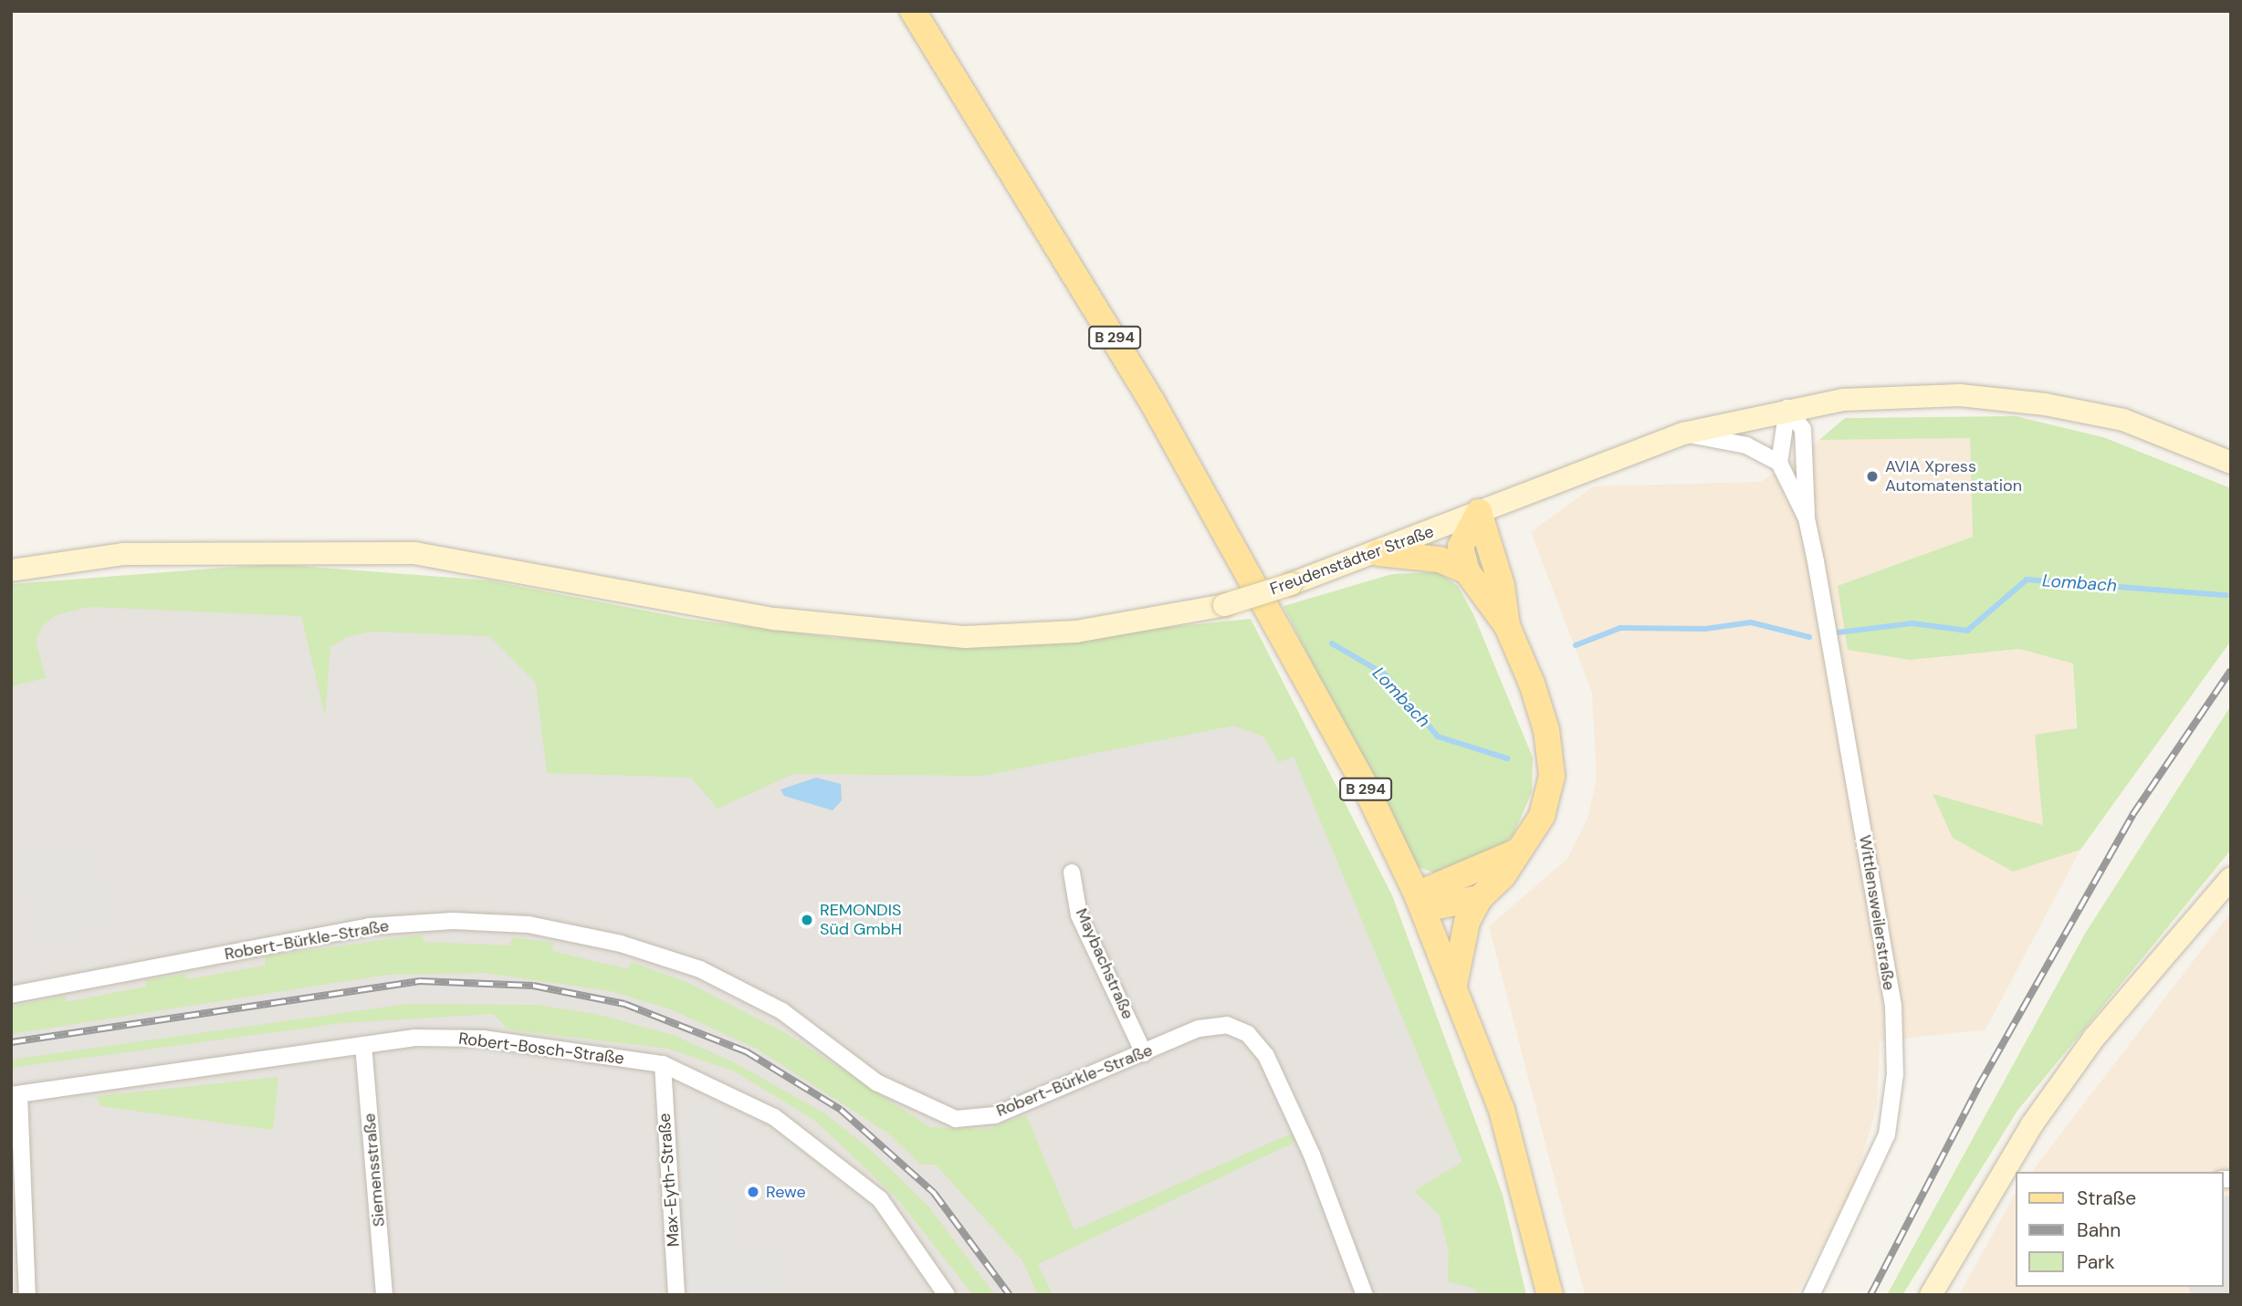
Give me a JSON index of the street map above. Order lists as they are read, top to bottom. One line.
{"streets":{"main road":["B 294"],"street":["Freudenstädter Straße","Wittlensweilerstraße","Robert-Bürkle-Straße","Maybachstraße","Robert-Bosch-Straße","Siemensstraße","Max-Eyth-Straße"]},"crossings":[["Freudenstädter Straße","Wittlensweilerstraße"],["Robert-Bürkle-Straße","Maybachstraße"],["Robert-Bosch-Straße","Siemensstraße"],["Robert-Bosch-Straße","Max-Eyth-Straße"]],"water":["Lombach"],"places":["AVIA Xpress Automatenstation","REMONDIS Süd GmbH","Rewe"],"legend":["Straße","Bahn","Park"]}
